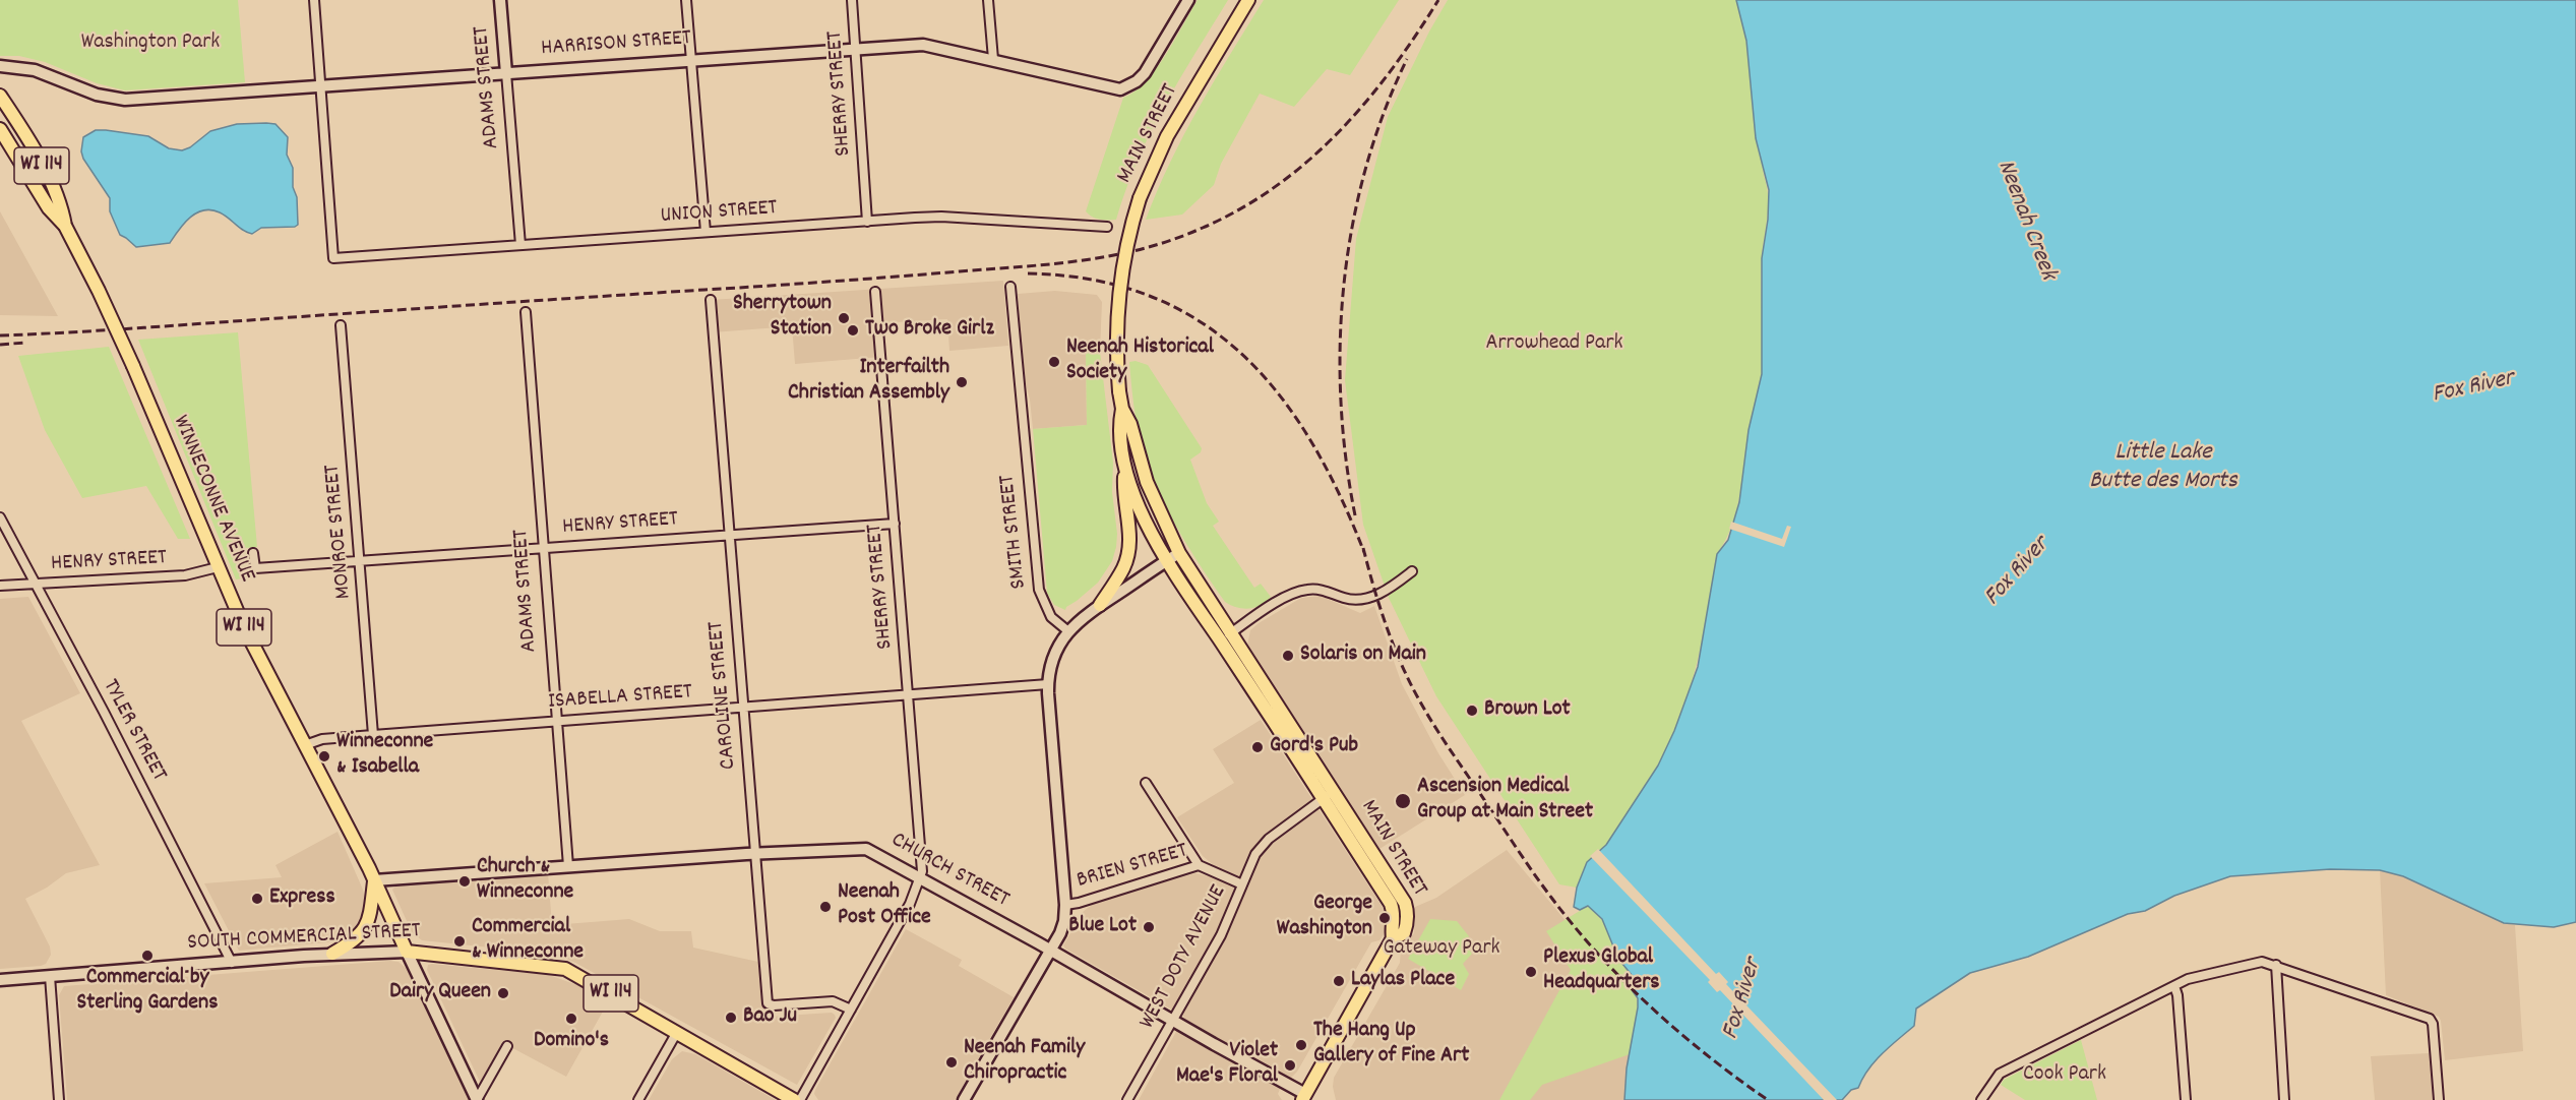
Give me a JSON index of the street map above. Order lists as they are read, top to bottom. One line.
{"streets":{"main road":["MAIN STREET","WI 114","WINNECONNE AVENUE","SOUTH COMMERCIAL STREET"],"street":["HARRISON STREET","ADAMS STREET","SHERRY STREET","UNION STREET","HENRY STREET","MONROE STREET","SMITH STREET","CAROLINE STREET","ISABELLA STREET","TYLER STREET","BRIEN STREET","CHURCH STREET","WEST DOTY AVENUE"]},"crossings":[["HARRISON STREET","ADAMS STREET"],["HARRISON STREET","SHERRY STREET"],["HARRISON STREET","UNION STREET"],["ADAMS STREET","UNION STREET"],["ADAMS STREET","HENRY STREET"],["ADAMS STREET","ISABELLA STREET"],["ADAMS STREET","CHURCH STREET"],["SHERRY STREET","UNION STREET"],["SHERRY STREET","HENRY STREET"],["SHERRY STREET","ISABELLA STREET"],["SHERRY STREET","CHURCH STREET"],["MAIN STREET","CHURCH STREET"],["MAIN STREET","WEST DOTY AVENUE"],["WINNECONNE AVENUE","HENRY STREET"],["WINNECONNE AVENUE","ISABELLA STREET"],["WINNECONNE AVENUE","CHURCH STREET"],["WINNECONNE AVENUE","SOUTH COMMERCIAL STREET"],["HENRY STREET","MONROE STREET"],["HENRY STREET","CAROLINE STREET"],["HENRY STREET","TYLER STREET"],["MONROE STREET","ISABELLA STREET"],["CAROLINE STREET","ISABELLA STREET"],["CAROLINE STREET","CHURCH STREET"],["TYLER STREET","SOUTH COMMERCIAL STREET"],["BRIEN STREET","WEST DOTY AVENUE"],["CHURCH STREET","WEST DOTY AVENUE"]],"water":["Neenah Creek","Fox River","Little Lake Butte des Morts"],"parks":["Washington Park","Arrowhead Park","Gateway Park","Cook Park"],"places":["Sherrytown Station","Two Broke Girlz","Neenah Historical Society","Interfailth Christian Assembly","Solaris on Main","Brown Lot","Gord's Pub","Winneconne & Isabella","Ascension Medical Group at Main Street","Church & Winneconne","Express","Neenah Post Office","George Washington","Blue Lot","Commercial & Winneconne","Commercial by Sterling Gardens","Plexus Global Headquarters","Laylas Place","Dairy Queen","Bao Ju","Domino's","The Hang Up Gallery of Fine Art","Neenah Family Chiropractic","Violet Mae's Floral"]}
